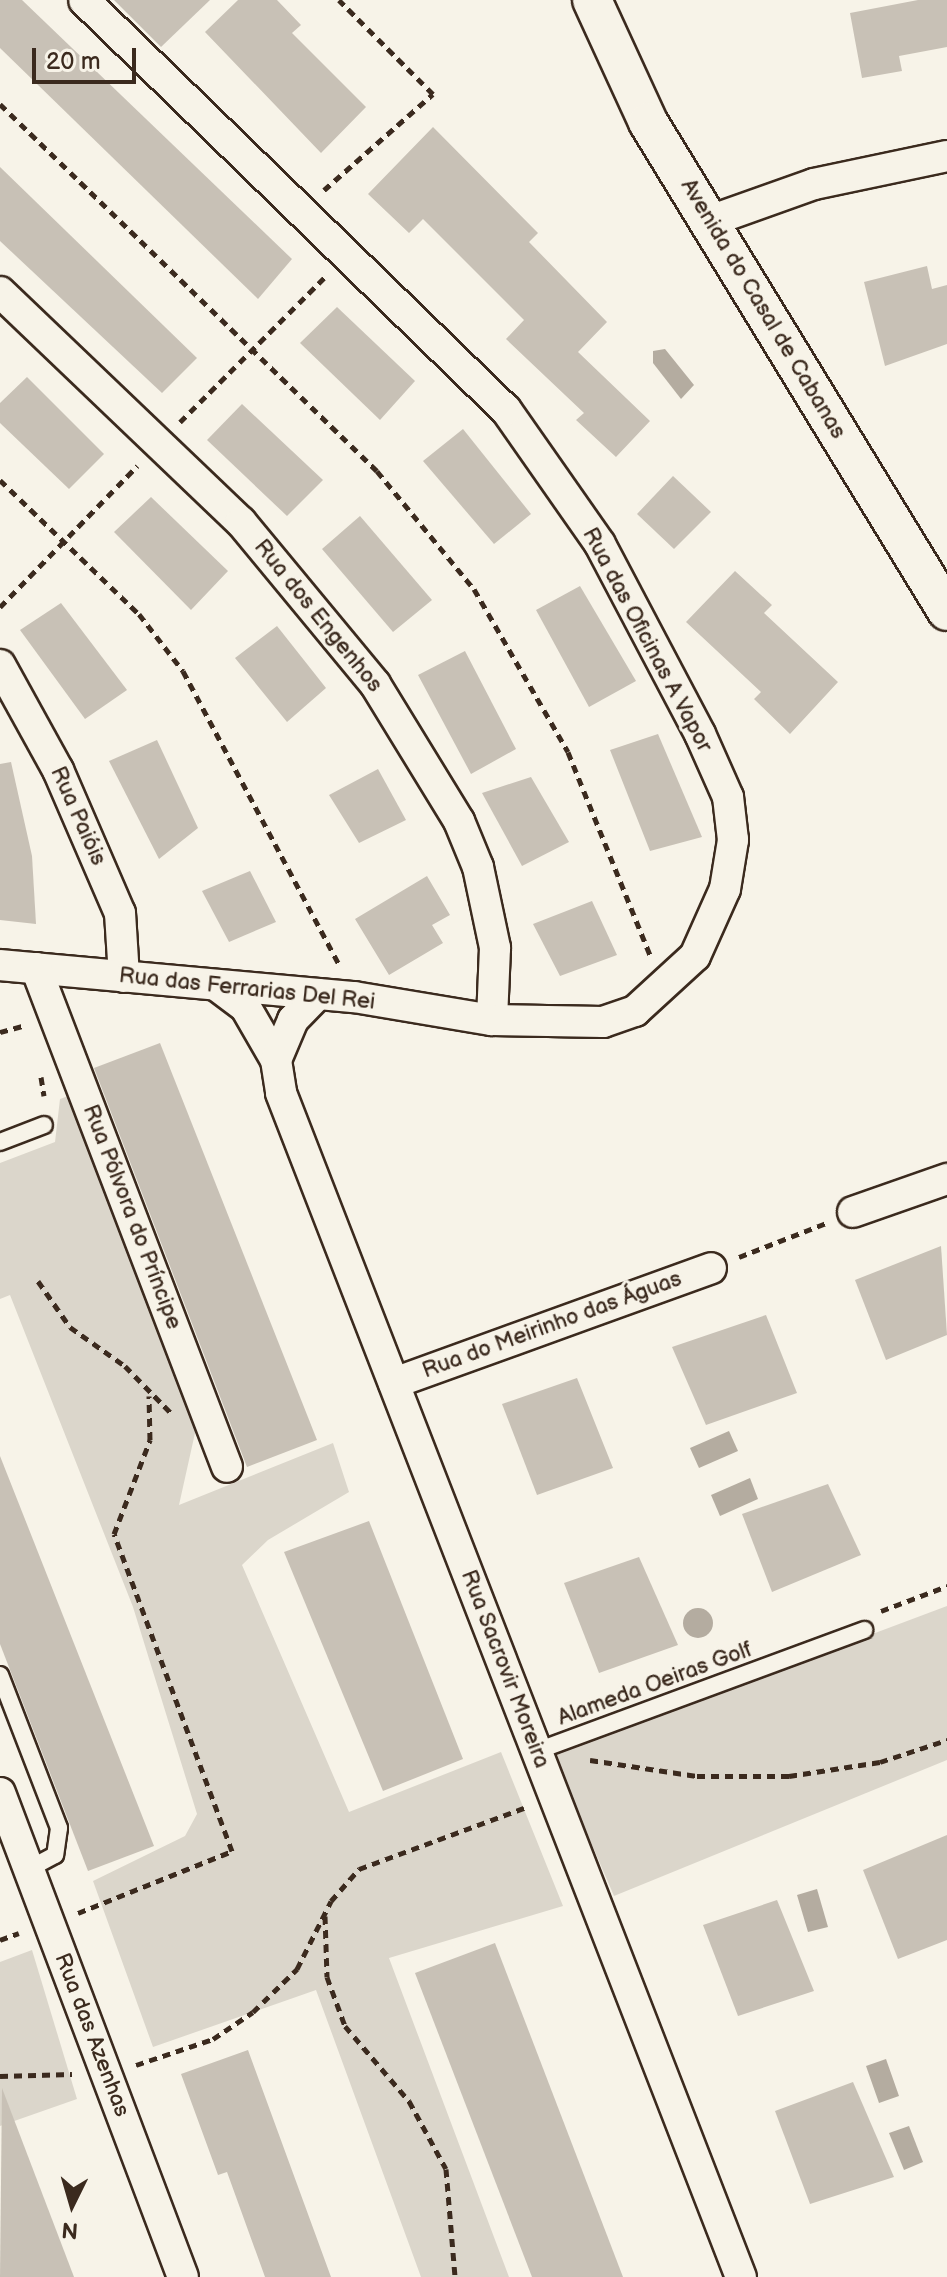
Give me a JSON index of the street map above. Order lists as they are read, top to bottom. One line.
{"streets":{"street":["Avenida do Casal de Cabanas","Rua dos Engenhos","Rua das Oficinas A Vapor","Rua Paióis","Rua das Ferrarias Del Rei","Rua Pólvora do Príncipe","Rua do Meirinho das Águas","Rua Sacrovir Moreira","Rua das Azenhas"],"lane":["Alameda Oeiras Golf"]},"crossings":[["Rua dos Engenhos","Rua das Oficinas A Vapor"],["Rua dos Engenhos","Rua das Ferrarias Del Rei"],["Rua das Oficinas A Vapor","Rua das Ferrarias Del Rei"],["Rua Paióis","Rua das Ferrarias Del Rei"],["Rua das Ferrarias Del Rei","Rua Pólvora do Príncipe"],["Rua das Ferrarias Del Rei","Rua Sacrovir Moreira"],["Rua do Meirinho das Águas","Rua Sacrovir Moreira"],["Rua Sacrovir Moreira","Alameda Oeiras Golf"]],"scale_bar":"20 m","north":"bottom"}
